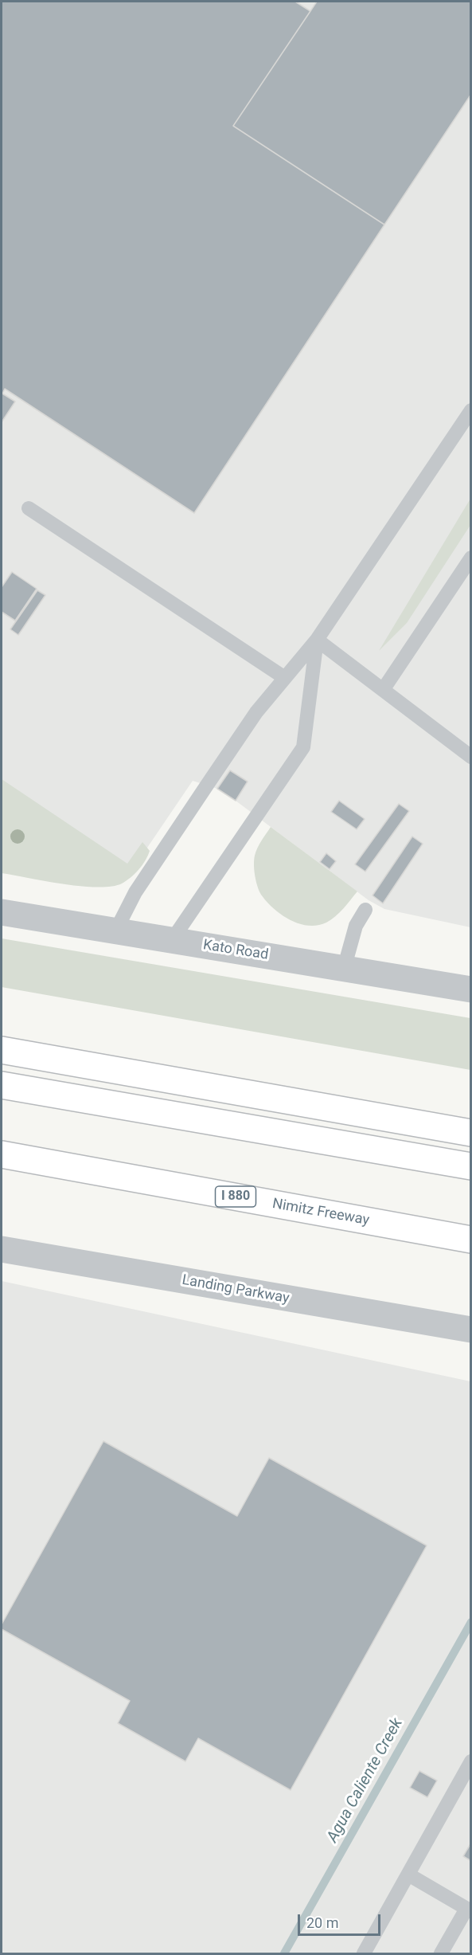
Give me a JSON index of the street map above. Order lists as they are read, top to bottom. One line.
{"streets":{"highway":["I 880","Nimitz Freeway"],"street":["Kato Road","Landing Parkway"]},"water":["Agua Caliente Creek"],"scale_bar":"20 m"}
